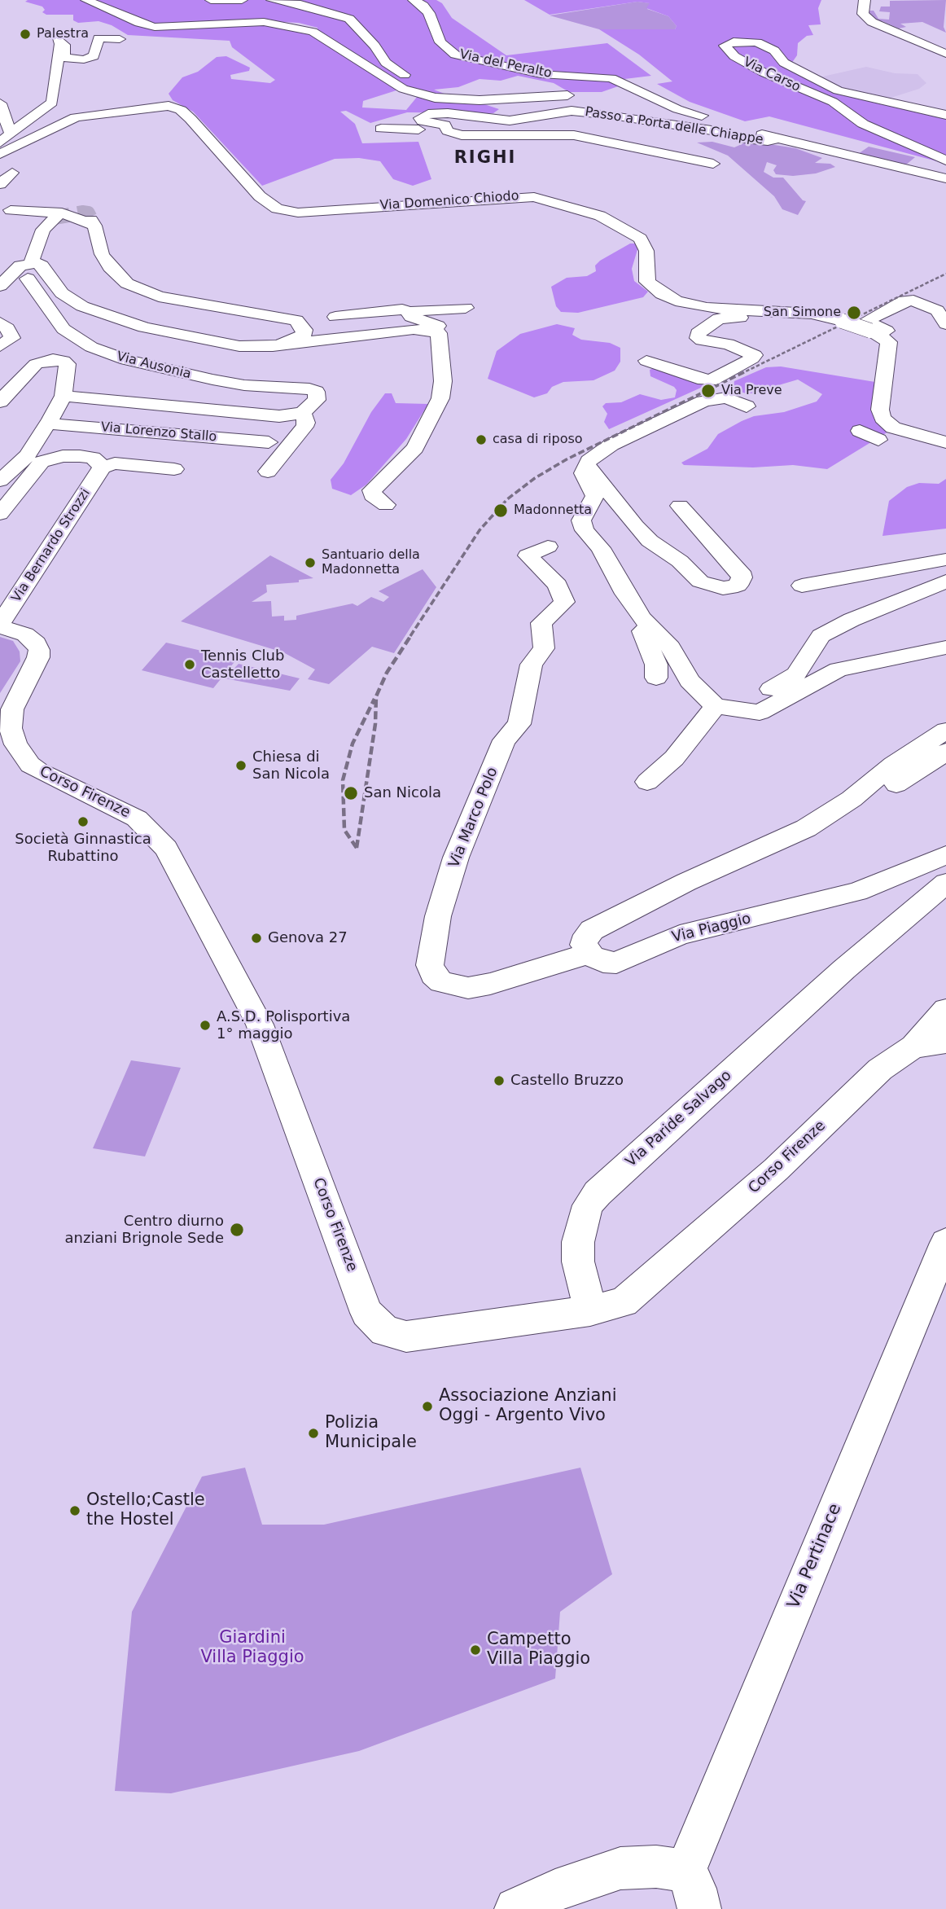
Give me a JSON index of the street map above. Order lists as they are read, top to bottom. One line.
{"streets":{"street":["Via del Peralto","Via Carso","Passo a Porta delle Chiappe","Via Domenico Chiodo","Via Ausonia","Via Lorenzo Stallo","Via Bernardo Strozzi","Corso Firenze","Via Marco Polo","Via Piaggio","Via Paride Salvago","Via Pertinace"]},"crossings":[["Via Bernardo Strozzi","Corso Firenze"],["Corso Firenze","Via Paride Salvago"],["Via Marco Polo","Via Piaggio"]],"districts":["RIGHI"],"parks":["Giardini Villa Piaggio"],"places":["Palestra","San Simone","Via Preve","casa di riposo","Madonnetta","Santuario della Madonnetta","Tennis Club Castelletto","Chiesa di San Nicola","San Nicola","Società Ginnastica Rubattino","Genova 27","A.S.D. Polisportiva 1° maggio","Castello Bruzzo","Centro diurno anziani Brignole Sede","Associazione Anziani Oggi - Argento Vivo","Polizia Municipale","Ostello;Castle the Hostel","Campetto Villa Piaggio"]}
